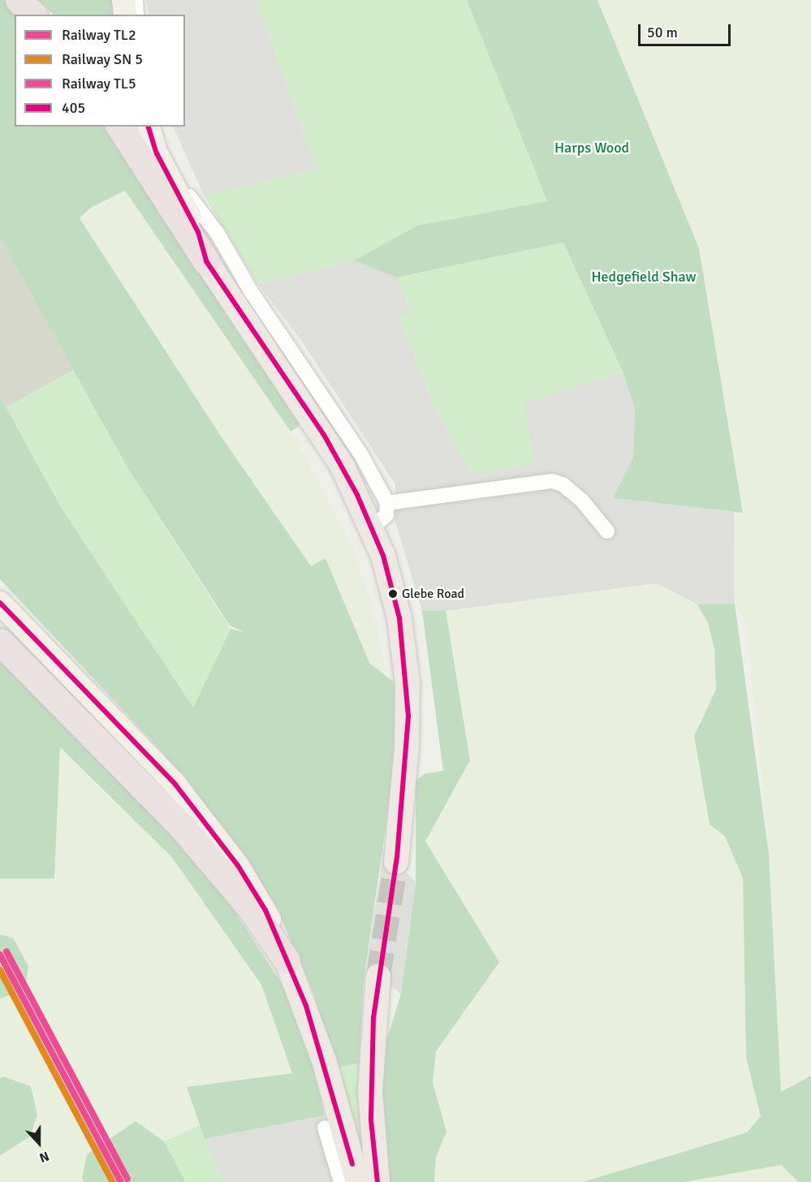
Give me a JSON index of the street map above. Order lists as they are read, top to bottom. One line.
{"parks":["Harps Wood","Hedgefield Shaw"],"places":["Glebe Road"],"lines":["transit line 405","rail line TL5","rail line TL2"],"legend":["Railway TL2","Railway SN 5","Railway TL5","405"],"scale_bar":"50 m","north":"bottom"}
